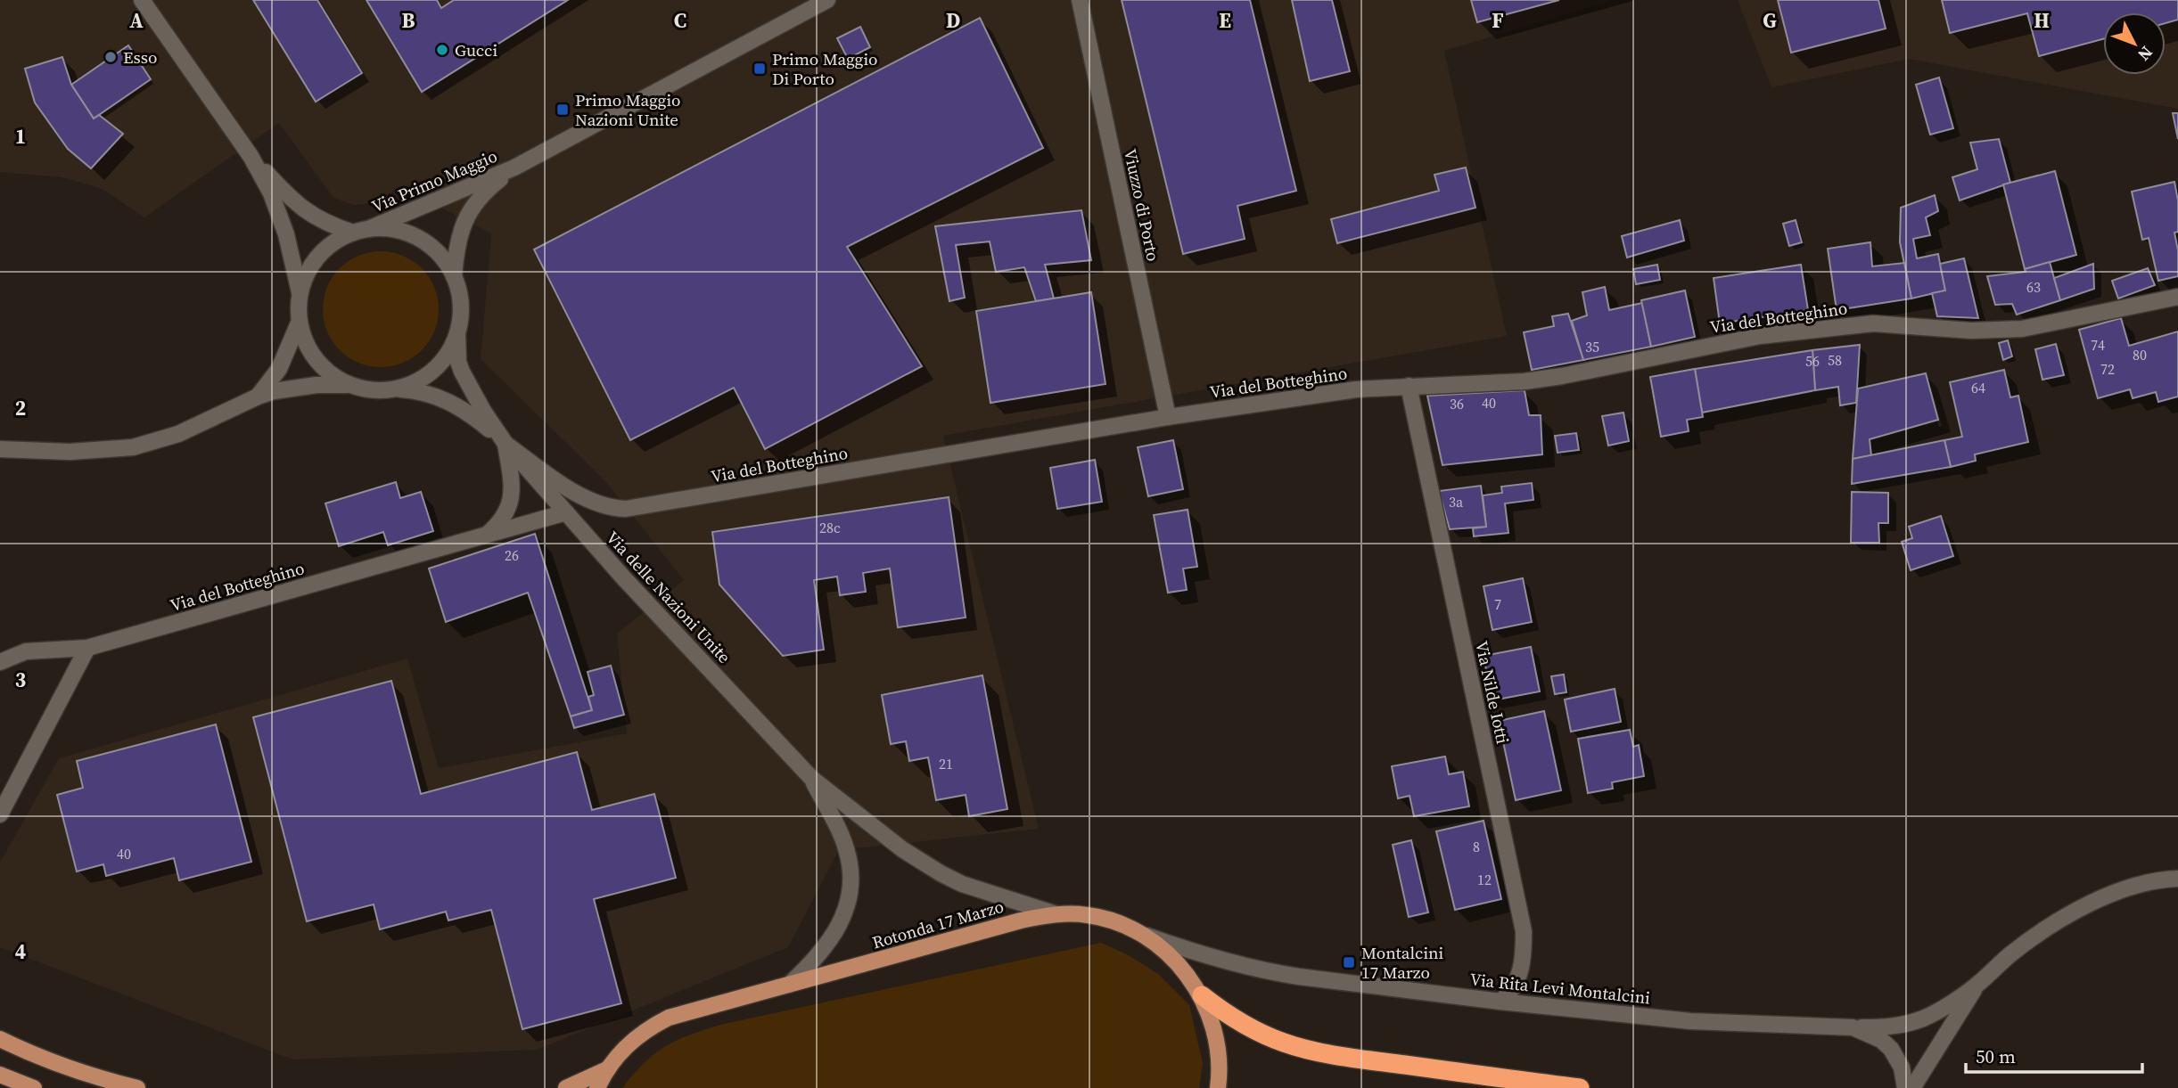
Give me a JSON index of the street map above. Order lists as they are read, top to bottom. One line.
{"streets":{"main road":["Rotonda 17 Marzo"],"street":["Via Primo Maggio","Viuzzo di Porto","Via del Botteghino","Via delle Nazioni Unite","Via Nilde Iotti","Via Rita Levi Montalcini"]},"crossings":[["Via Primo Maggio","Via delle Nazioni Unite"],["Viuzzo di Porto","Via del Botteghino"],["Via del Botteghino","Via delle Nazioni Unite"],["Via del Botteghino","Via Nilde Iotti"],["Via delle Nazioni Unite","Rotonda 17 Marzo"],["Via Nilde Iotti","Via Rita Levi Montalcini"],["Rotonda 17 Marzo","Via Rita Levi Montalcini"]],"places":{"other":["Gucci","Esso"],"transit":["Primo Maggio Di Porto","Primo Maggio Nazioni Unite","Montalcini 17 Marzo"]},"house_numbers":["63","74","35","80","58","56","72","64","40","36","3a","28c","26","7","21","8","40","12"],"scale_bar":"50 m","north":"bottom right","grid":{"columns":["A","B","C","D","E","F","G","H"],"rows":["1","2","3","4"]}}
